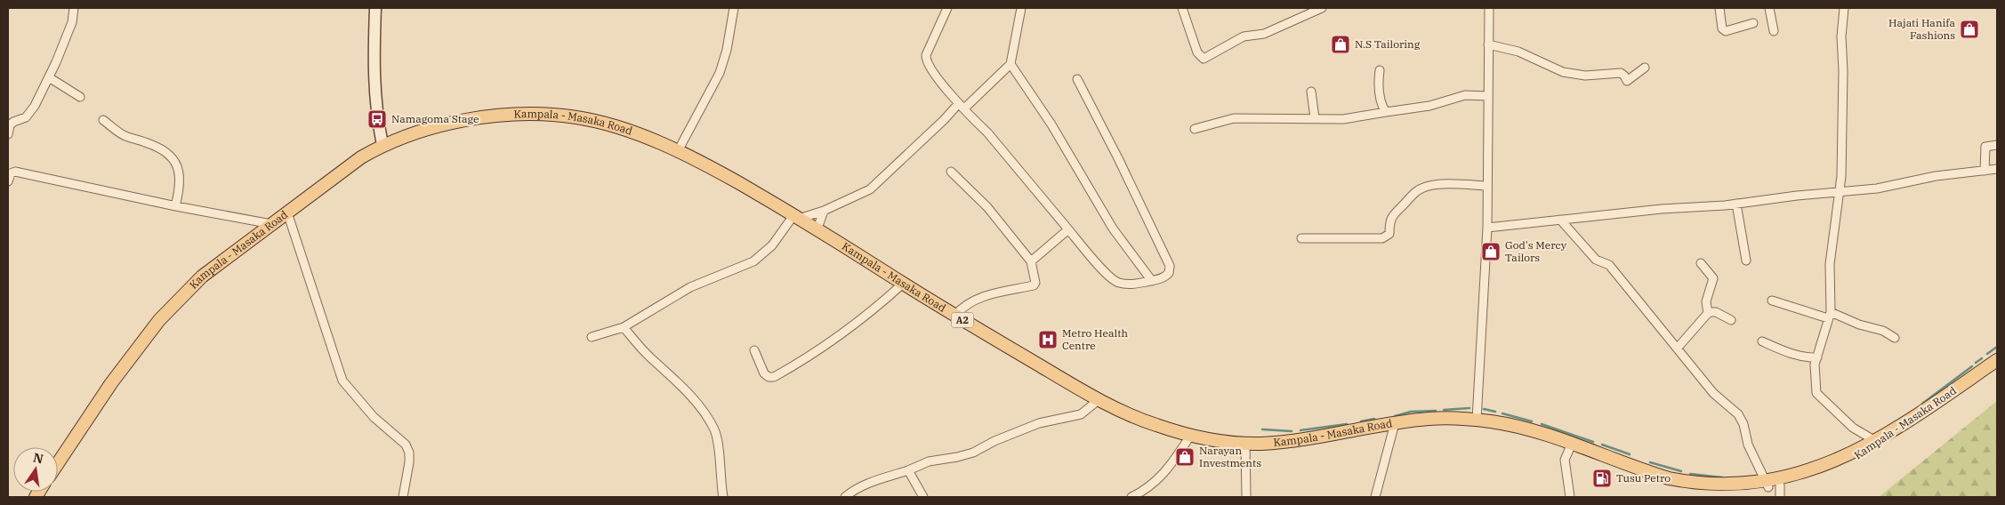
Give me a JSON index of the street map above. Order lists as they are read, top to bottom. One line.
{"streets":{"main road":["Kampala - Masaka Road","A2"]},"places":{"shop":["Hajati Hanifa Fashions","N.S Tailoring","God's Mercy Tailors","Narayan Investments"],"bus stop":["Namagoma Stage"],"hospital":["Metro Health Centre"],"fuel station":["Tusu Petro"]},"north":"top"}
